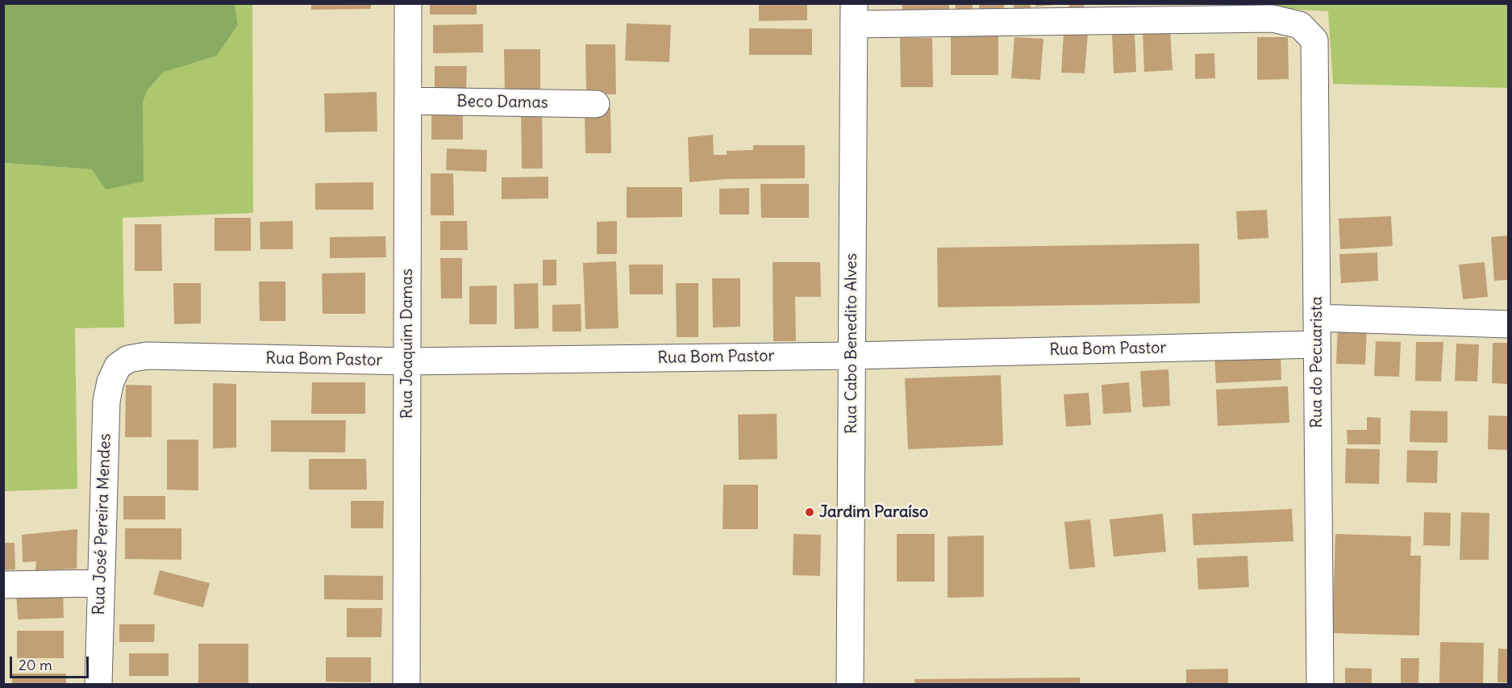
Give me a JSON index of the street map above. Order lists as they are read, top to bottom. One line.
{"streets":{"street":["Beco Damas","Rua Joaquim Damas","Rua Cabo Benedito Alves","Rua Bom Pastor","Rua do Pecuarista","Rua José Pereira Mendes"]},"crossings":[["Beco Damas","Rua Joaquim Damas"],["Rua Joaquim Damas","Rua Bom Pastor"],["Rua Cabo Benedito Alves","Rua Bom Pastor"],["Rua Cabo Benedito Alves","Rua do Pecuarista"],["Rua Bom Pastor","Rua do Pecuarista"],["Rua Bom Pastor","Rua José Pereira Mendes"]],"places":["Jardim Paraíso"],"scale_bar":"20 m"}
